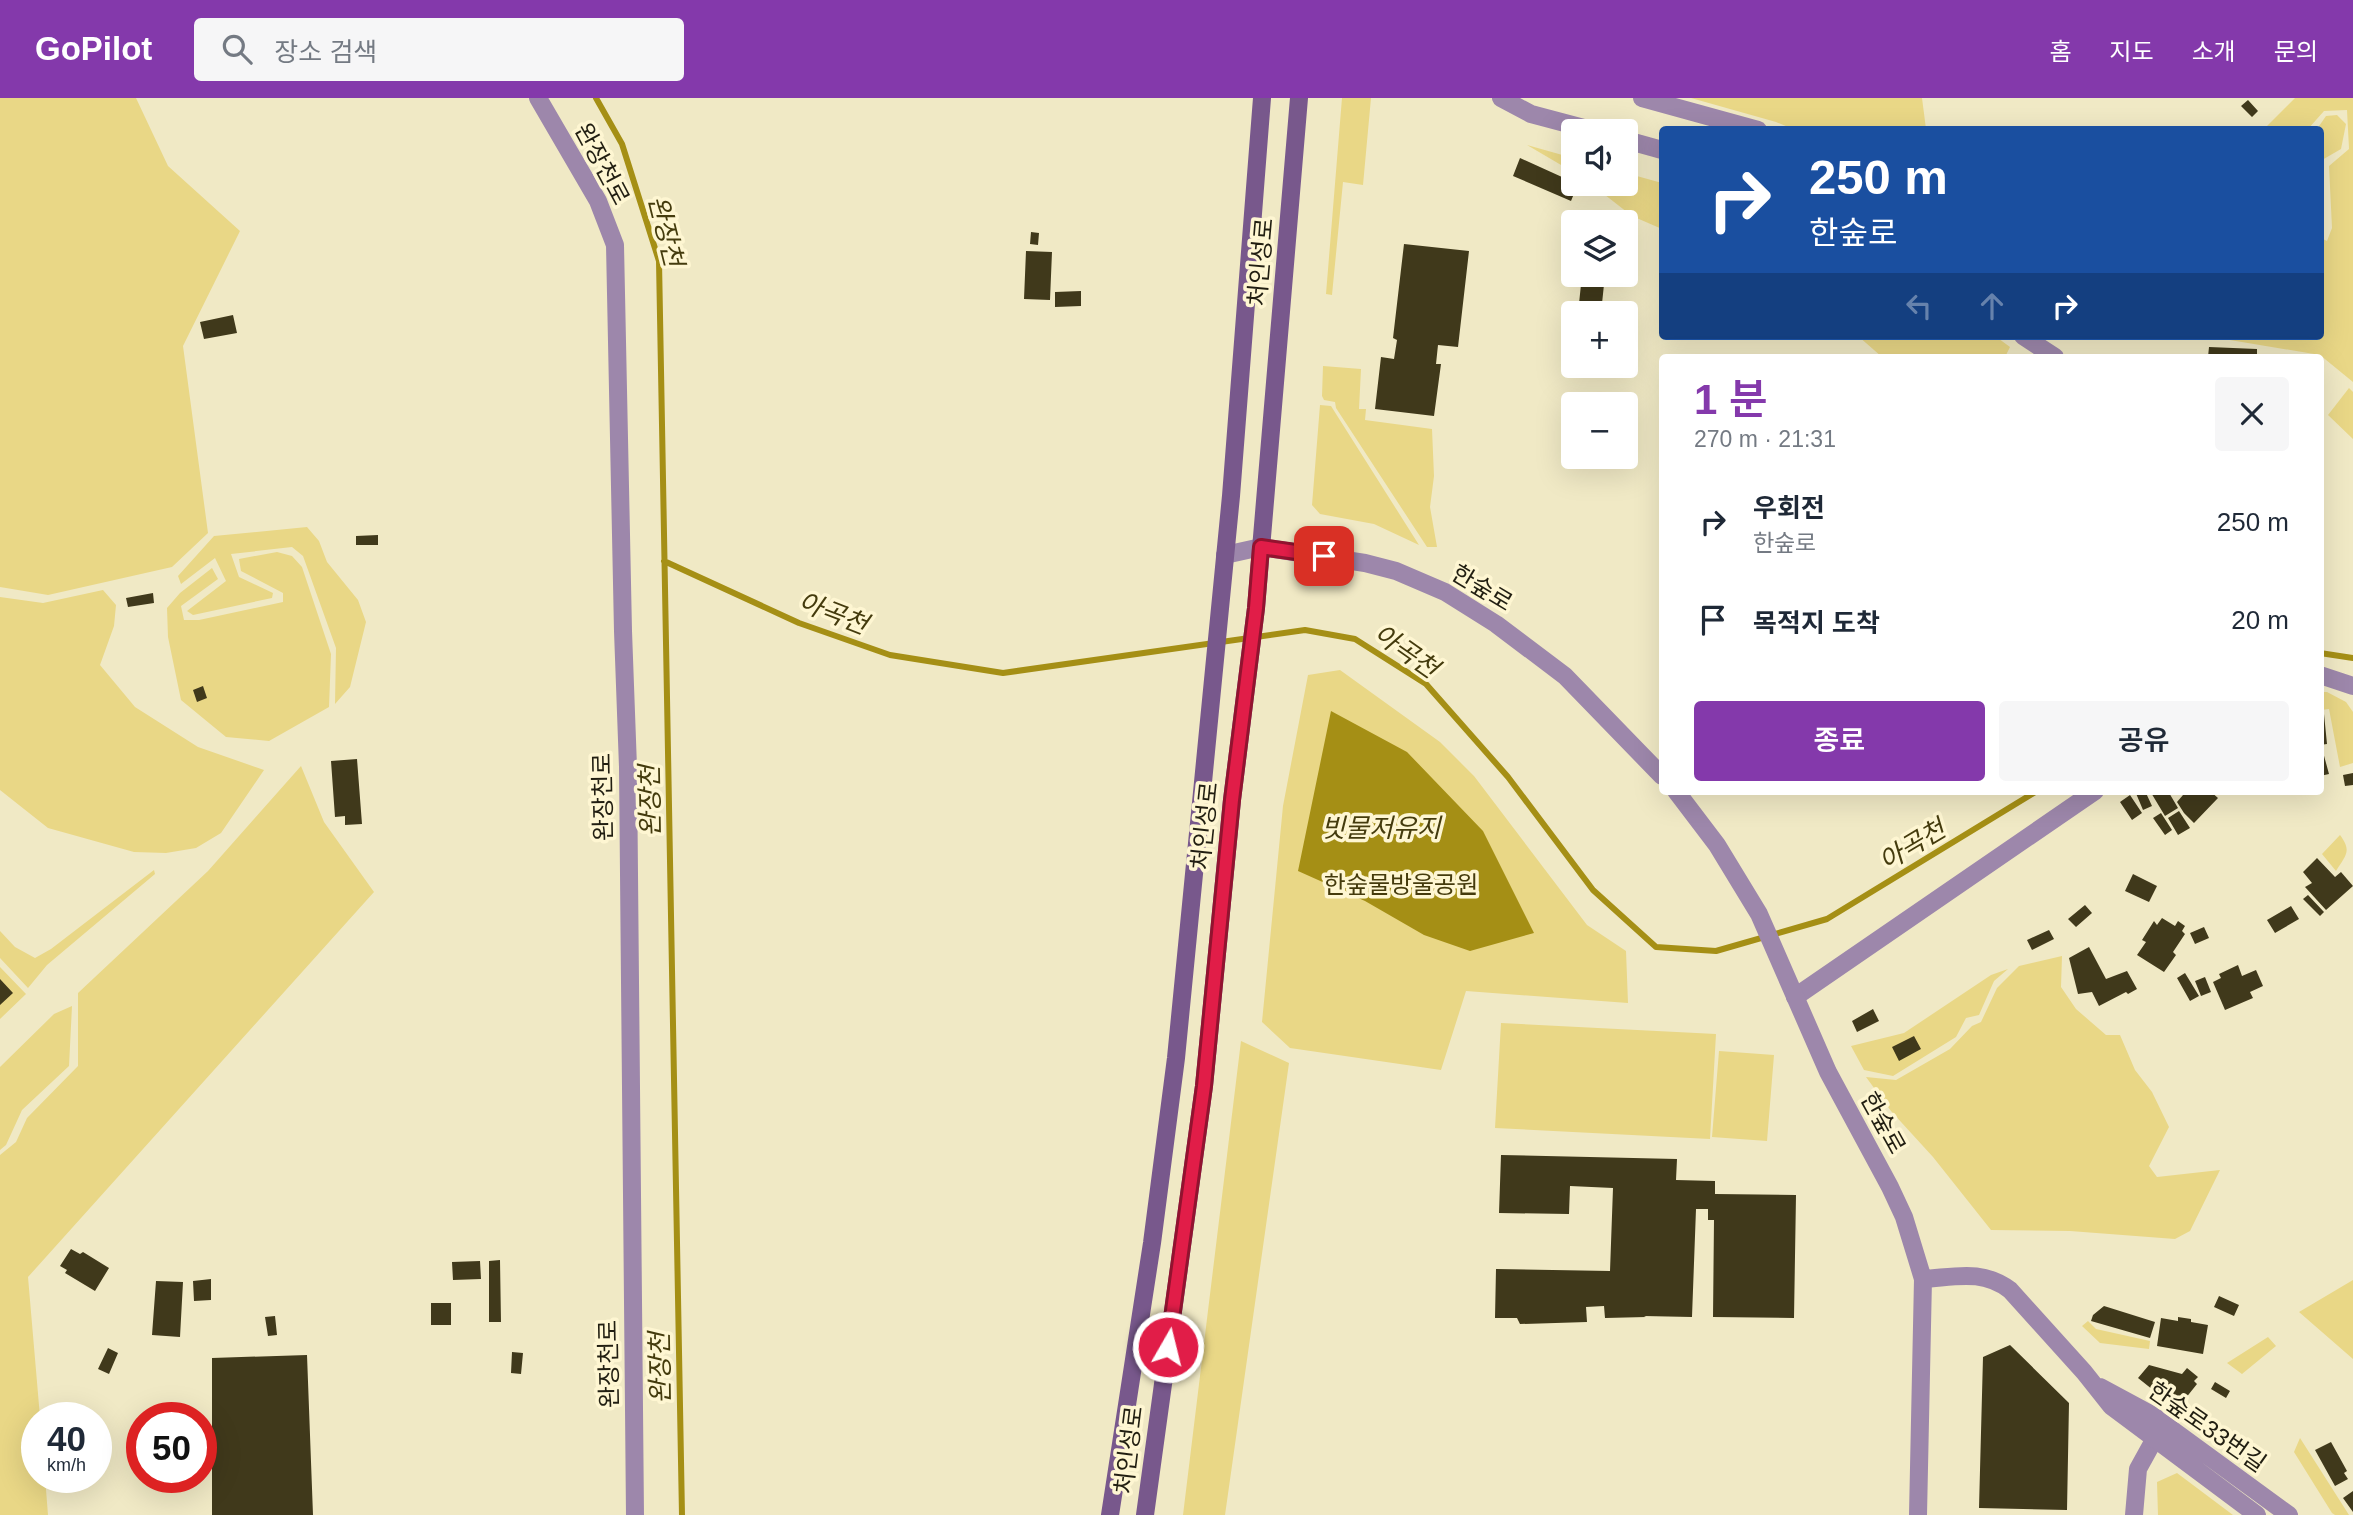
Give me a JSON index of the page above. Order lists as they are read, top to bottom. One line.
{"streets":{"main road":["처인성로"],"street":["완장천로","한숲로","한숲로33번길"]},"crossings":[["처인성로","한숲로"],["한숲로","한숲로33번길"]],"water":["완장천","아곡천","빗물저유지"],"parks":["한숲물방울공원"],"page":{"header":"GoPilot","search":"장소 검색","nav":["홈","지도","소개","문의"],"map_buttons":["+","−"],"turn":["250 m","한숲로"],"heading":["1 분","270 m · 21:31"],"list":[{"name":"우회전","note":"한숲로","value":"250 m"},{"name":"목적지 도착","value":"20 m"}],"buttons":["종료","공유"],"speed":"40 km/h","limit":"50"}}
